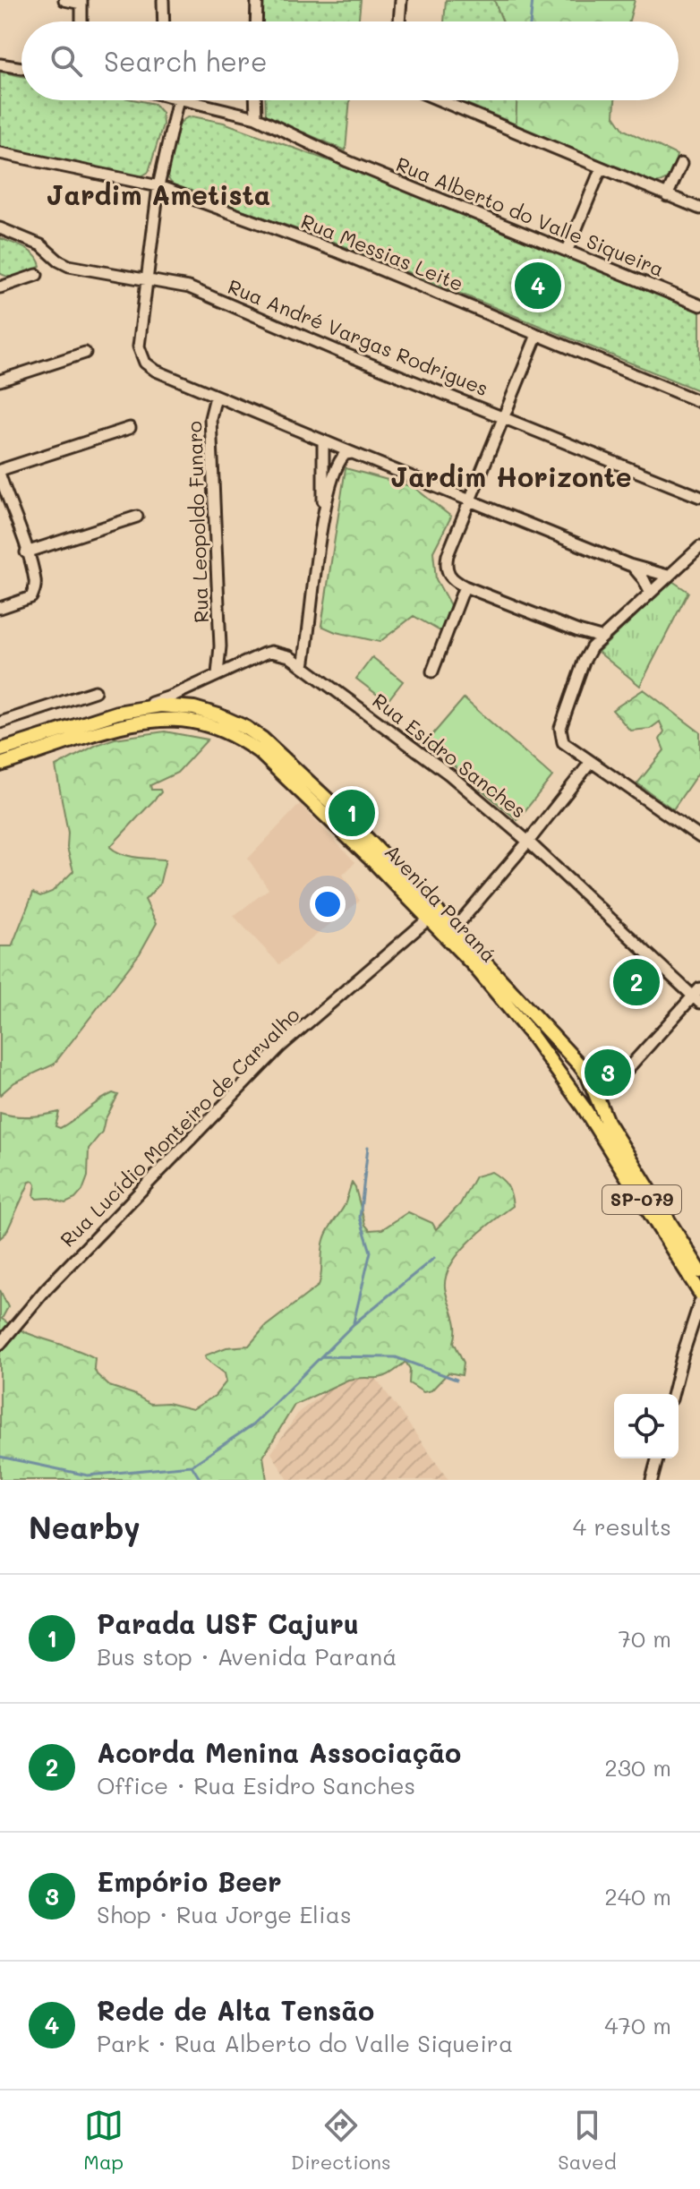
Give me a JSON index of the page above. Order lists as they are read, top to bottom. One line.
{"streets":{"main road":["Avenida Paraná","SP-079"],"street":["Rua Alberto do Valle Siqueira","Rua Messias Leite","Rua André Vargas Rodrigues","Rua Leopoldo Funaro","Rua Esidro Sanches","Rua Lucídio Monteiro de Carvalho"]},"crossings":[["Rua Leopoldo Funaro","Rua Esidro Sanches"],["Rua Esidro Sanches","Avenida Paraná"],["Avenida Paraná","Rua Lucídio Monteiro de Carvalho"]],"districts":["Jardim Ametista","Jardim Horizonte"],"page":{"search":"Search here","pins":["4","1","2","3"],"heading":["Nearby","4 results"],"list":[{"mark":"1","name":"Parada USF Cajuru","note":"Bus stop · Avenida Paraná","value":"70 m"},{"mark":"2","name":"Acorda Menina Associação","note":"Office · Rua Esidro Sanches","value":"230 m"},{"mark":"3","name":"Empório Beer","note":"Shop · Rua Jorge Elias","value":"240 m"},{"mark":"4","name":"Rede de Alta Tensão","note":"Park · Rua Alberto do Valle Siqueira","value":"470 m"}],"nav":["Map","Directions","Saved"]}}
